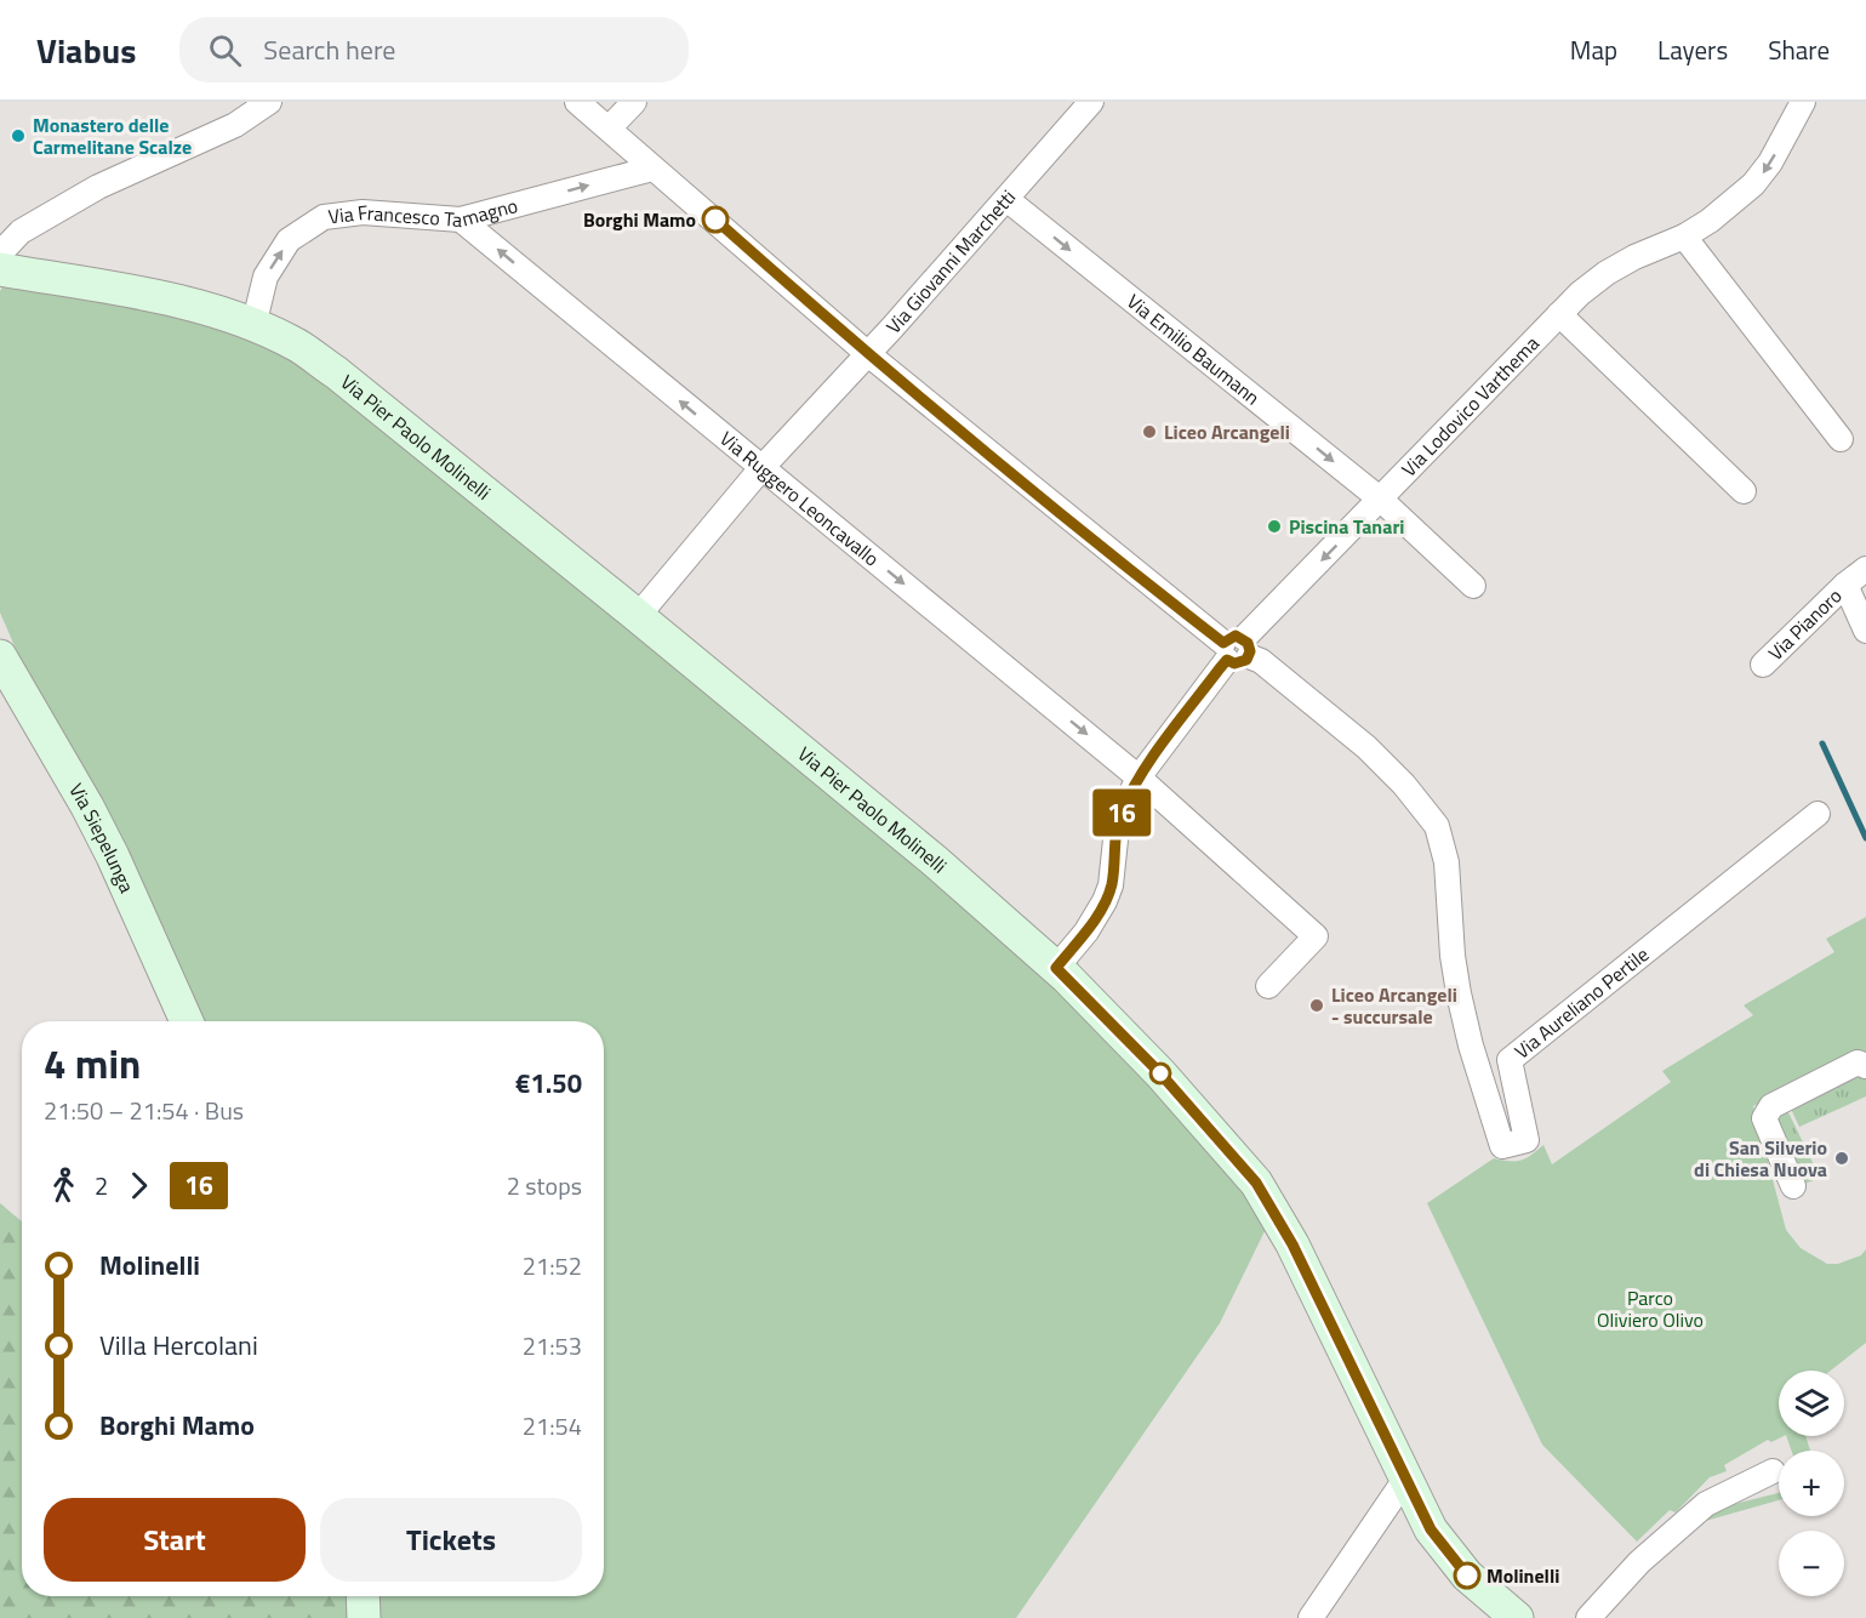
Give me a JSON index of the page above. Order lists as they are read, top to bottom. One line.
{"streets":{"street":["Via Francesco Tamagno","Via Giovanni Marchetti","Via Emilio Baumann","Via Lodovico Varthema","Via Pier Paolo Molinelli","Via Ruggero Leoncavallo","Via Pianoro","Via Siepelunga","Via Aureliano Pertile"]},"crossings":[["Via Francesco Tamagno","Via Pier Paolo Molinelli"],["Via Francesco Tamagno","Via Ruggero Leoncavallo"],["Via Giovanni Marchetti","Via Emilio Baumann"],["Via Giovanni Marchetti","Via Pier Paolo Molinelli"],["Via Giovanni Marchetti","Via Ruggero Leoncavallo"],["Via Emilio Baumann","Via Lodovico Varthema"],["Via Lodovico Varthema","Via Pier Paolo Molinelli"],["Via Lodovico Varthema","Via Ruggero Leoncavallo"],["Via Lodovico Varthema","Via Aureliano Pertile"]],"parks":["Parco Oliviero Olivo"],"places":["Monastero delle Carmelitane Scalze","Borghi Mamo","Liceo Arcangeli","Piscina Tanari","Liceo Arcangeli - succursale","San Silverio di Chiesa Nuova","Molinelli"],"lines":["bus line 16"],"page":{"header":"Viabus","search":"Search here","nav":["Map","Layers","Share"],"on_map":"16","heading":["4 min","21:50 – 21:54 · Bus","€1.50"],"legs":["2","16","2 stops"],"list":[{"name":"Molinelli","value":"21:52"},{"name":"Villa Hercolani","value":"21:53"},{"name":"Borghi Mamo","value":"21:54"}],"map_buttons":["+","−"],"buttons":["Start","Tickets"]}}
